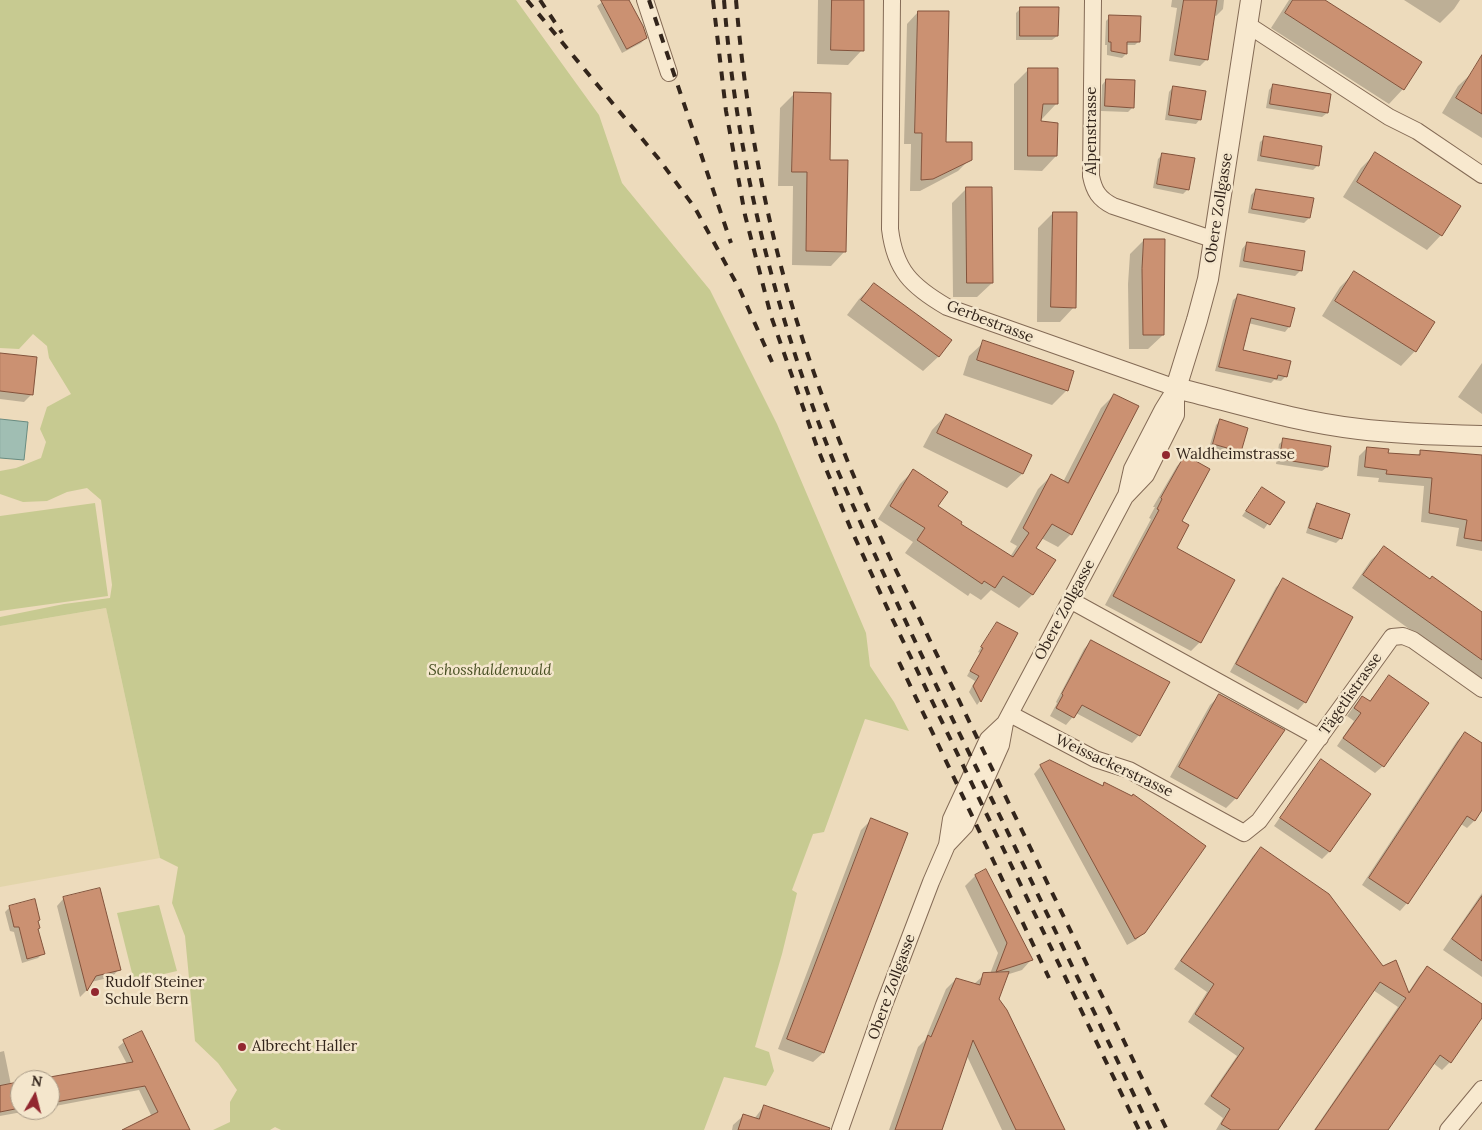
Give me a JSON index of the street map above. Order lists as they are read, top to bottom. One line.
{"streets":{"street":["Alpenstrasse","Obere Zollgasse","Gerbestrasse","Tägetlistrasse","Weissackerstrasse"]},"crossings":[["Alpenstrasse","Obere Zollgasse"],["Obere Zollgasse","Gerbestrasse"],["Obere Zollgasse","Weissackerstrasse"],["Tägetlistrasse","Weissackerstrasse"]],"parks":["Schosshaldenwald"],"places":["Waldheimstrasse","Rudolf Steiner Schule Bern","Albrecht Haller"],"north":"top"}
